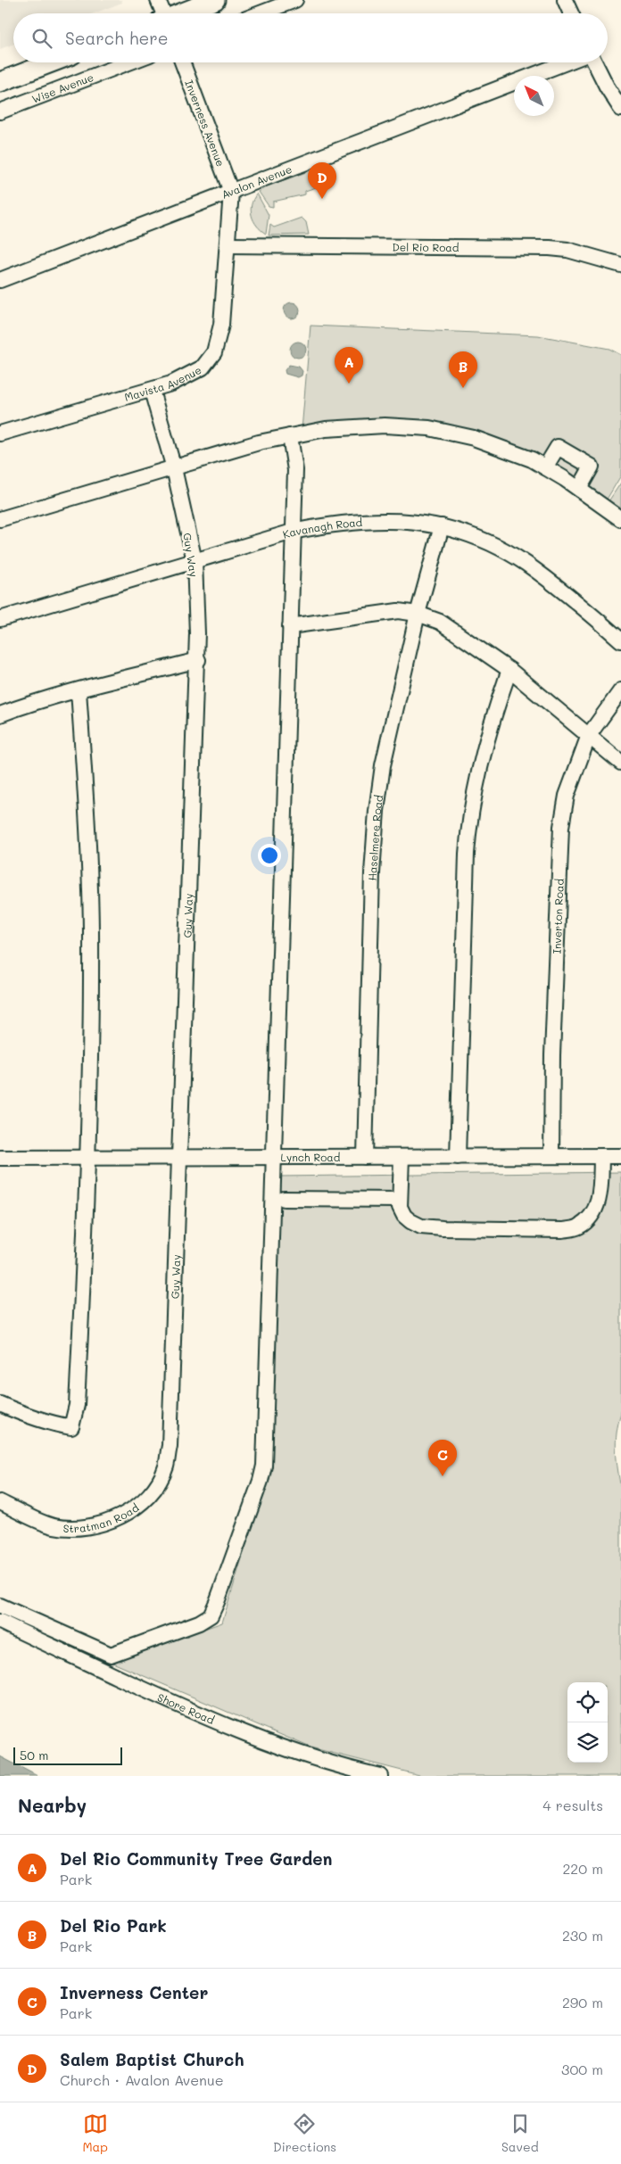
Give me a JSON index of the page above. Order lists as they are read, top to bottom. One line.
{"streets":{"street":["Wise Avenue","Inverness Avenue","Avalon Avenue","Del Rio Road","Mavista Avenue","Kavanagh Road","Guy Way","Haselmere Road","Inverton Road","Lynch Road","Stratman Road","Shore Road"]},"crossings":[["Inverness Avenue","Avalon Avenue"],["Inverness Avenue","Mavista Avenue"],["Avalon Avenue","Mavista Avenue"],["Del Rio Road","Mavista Avenue"],["Mavista Avenue","Guy Way"],["Kavanagh Road","Guy Way"],["Kavanagh Road","Haselmere Road"],["Guy Way","Lynch Road"],["Guy Way","Stratman Road"],["Haselmere Road","Lynch Road"],["Inverton Road","Lynch Road"]],"scale_bar":"50 m","north":"top left","page":{"search":"Search here","pins":["D","A","B","C"],"scale":"50 m","heading":["Nearby","4 results"],"list":[{"mark":"A","name":"Del Rio Community Tree Garden","note":"Park","value":"220 m"},{"mark":"B","name":"Del Rio Park","note":"Park","value":"230 m"},{"mark":"C","name":"Inverness Center","note":"Park","value":"290 m"},{"mark":"D","name":"Salem Baptist Church","note":"Church · Avalon Avenue","value":"300 m"}],"nav":["Map","Directions","Saved"]}}
